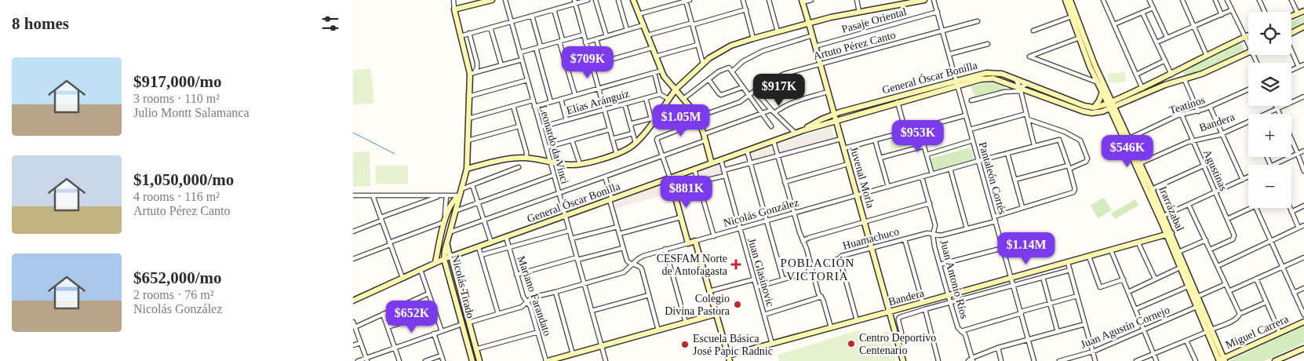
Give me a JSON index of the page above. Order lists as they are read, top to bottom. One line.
{"streets":{"street":["Pasaje Oriental","Artuto Pérez Canto","General Óscar Bonilla","Elías Aránguiz","Teatinos","Bandera","Leonardo da Vinci","Agustinas","Juvenal Morla","Pantaleón Cortés","Irarrázabal","Nicolás González","Huamachuco","Juan Glasinovic","Juan Antonio Ríos","Nicolás Tirado","Mariano Farandato","Juan Agustín Cornejo","Miguel Carrera"]},"crossings":[["Pasaje Oriental","Juvenal Morla"],["Pasaje Oriental","Pantaleón Cortés"],["Artuto Pérez Canto","Juvenal Morla"],["Artuto Pérez Canto","Pantaleón Cortés"],["General Óscar Bonilla","Leonardo da Vinci"],["General Óscar Bonilla","Juvenal Morla"],["General Óscar Bonilla","Pantaleón Cortés"],["General Óscar Bonilla","Irarrázabal"],["General Óscar Bonilla","Juan Glasinovic"],["General Óscar Bonilla","Nicolás Tirado"],["General Óscar Bonilla","Mariano Farandato"],["Elías Aránguiz","Leonardo da Vinci"],["Teatinos","Agustinas"],["Teatinos","Irarrázabal"],["Bandera","Agustinas"],["Bandera","Juvenal Morla"],["Bandera","Pantaleón Cortés"],["Bandera","Irarrázabal"],["Bandera","Juan Glasinovic"],["Bandera","Juan Antonio Ríos"],["Leonardo da Vinci","Nicolás González"],["Juvenal Morla","Nicolás González"],["Juvenal Morla","Huamachuco"],["Pantaleón Cortés","Nicolás González"],["Pantaleón Cortés","Huamachuco"],["Irarrázabal","Juan Agustín Cornejo"],["Irarrázabal","Miguel Carrera"],["Nicolás González","Juan Glasinovic"],["Nicolás González","Juan Antonio Ríos"],["Nicolás González","Nicolás Tirado"],["Nicolás González","Mariano Farandato"],["Huamachuco","Juan Glasinovic"],["Huamachuco","Juan Antonio Ríos"]],"districts":["POBLACIÓN VICTORIA"],"places":{"health":["CESFAM Norte de Antofagasta"],"other":["Colegio Divina Pastora","Centro Deportivo Centenario","Escuela Básica José Papic Radnic"]},"page":{"heading":"8 homes","map_buttons":["+","−"],"price":["$709K","$917K","$1.05M","$953K","$546K","$881K","$1.14M","$652K"],"list":[{"name":"$917,000/mo","note":"3 rooms · 110 m² · Julio Montt Salamanca"},{"name":"$1,050,000/mo","note":"4 rooms · 116 m² · Artuto Pérez Canto"},{"name":"$652,000/mo","note":"2 rooms · 76 m² · Nicolás González"}]}}
